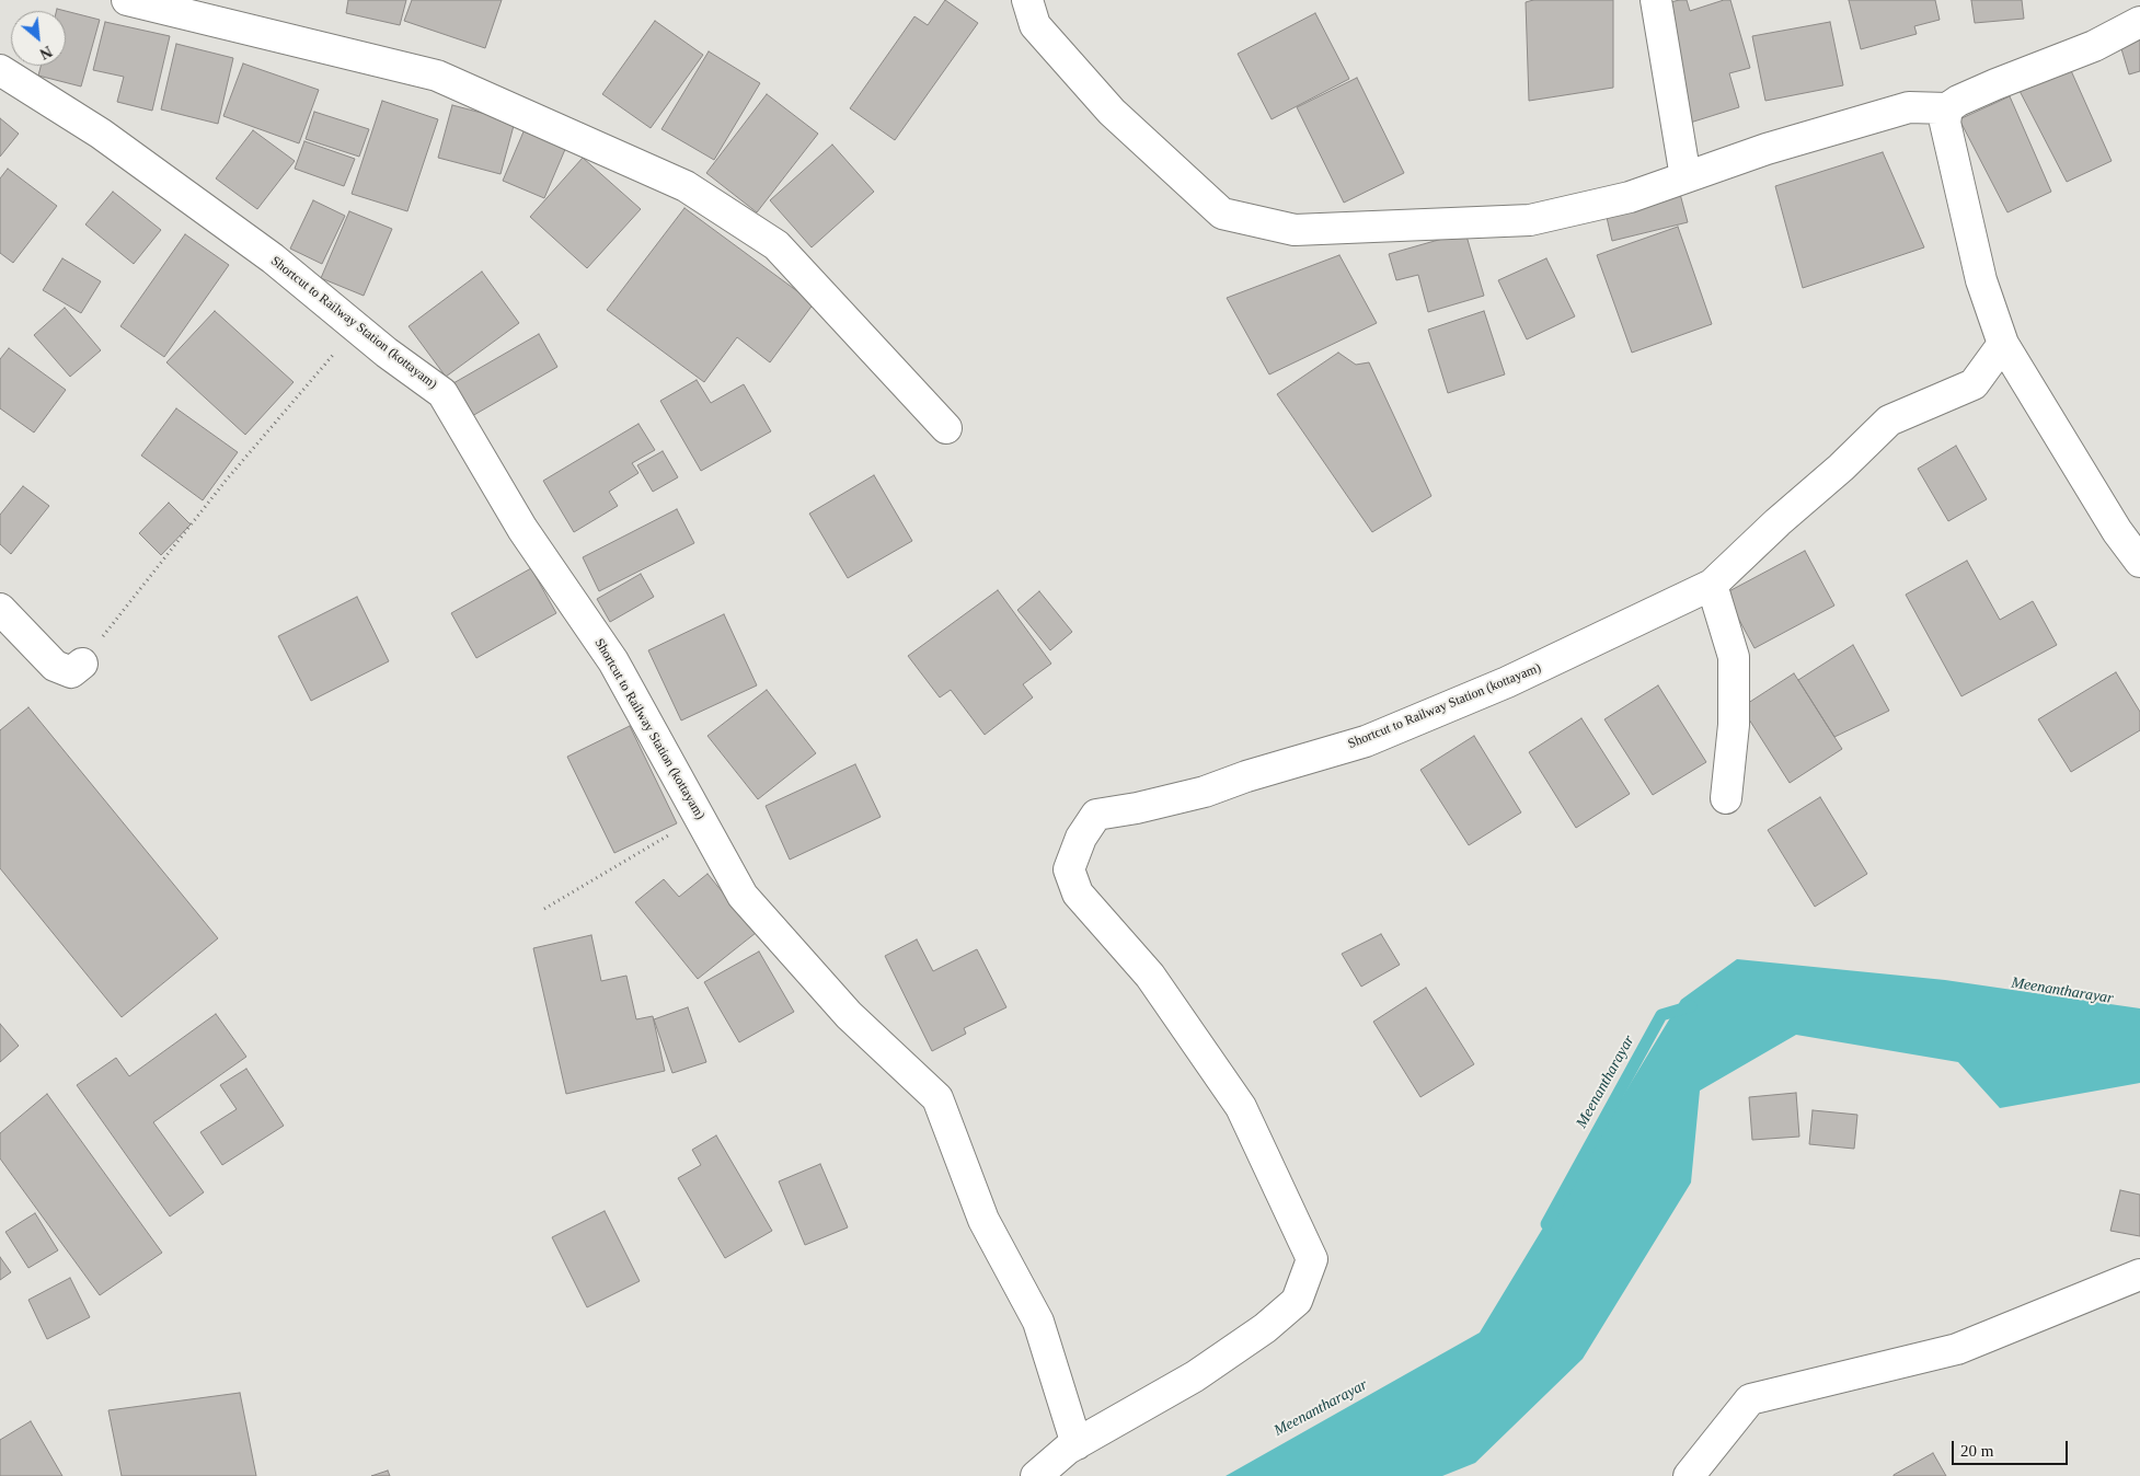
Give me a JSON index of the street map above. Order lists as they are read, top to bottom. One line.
{"streets":{"street":["Shortcut to Railway Station (kottayam)"]},"water":["Meenantharayar"],"scale_bar":"20 m","north":"bottom right"}
